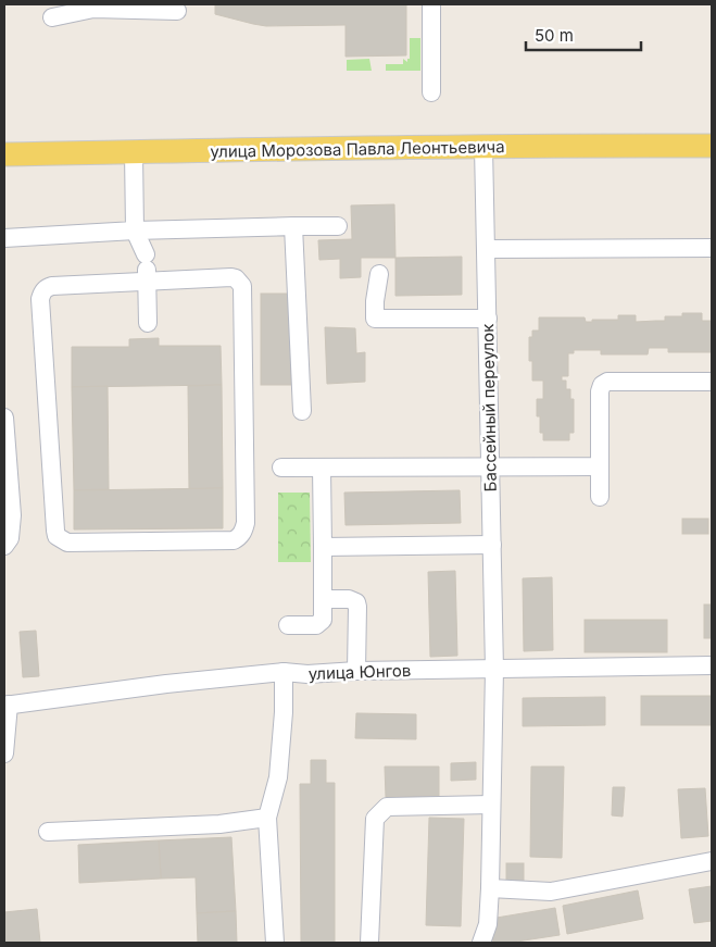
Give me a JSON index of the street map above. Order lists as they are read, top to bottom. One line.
{"streets":{"main road":["улица Морозова Павла Леонтьевича"],"street":["Бассейный переулок","улица Юнгов"]},"crossings":[["улица Морозова Павла Леонтьевича","Бассейный переулок"],["Бассейный переулок","улица Юнгов"]],"scale_bar":"50 m"}
